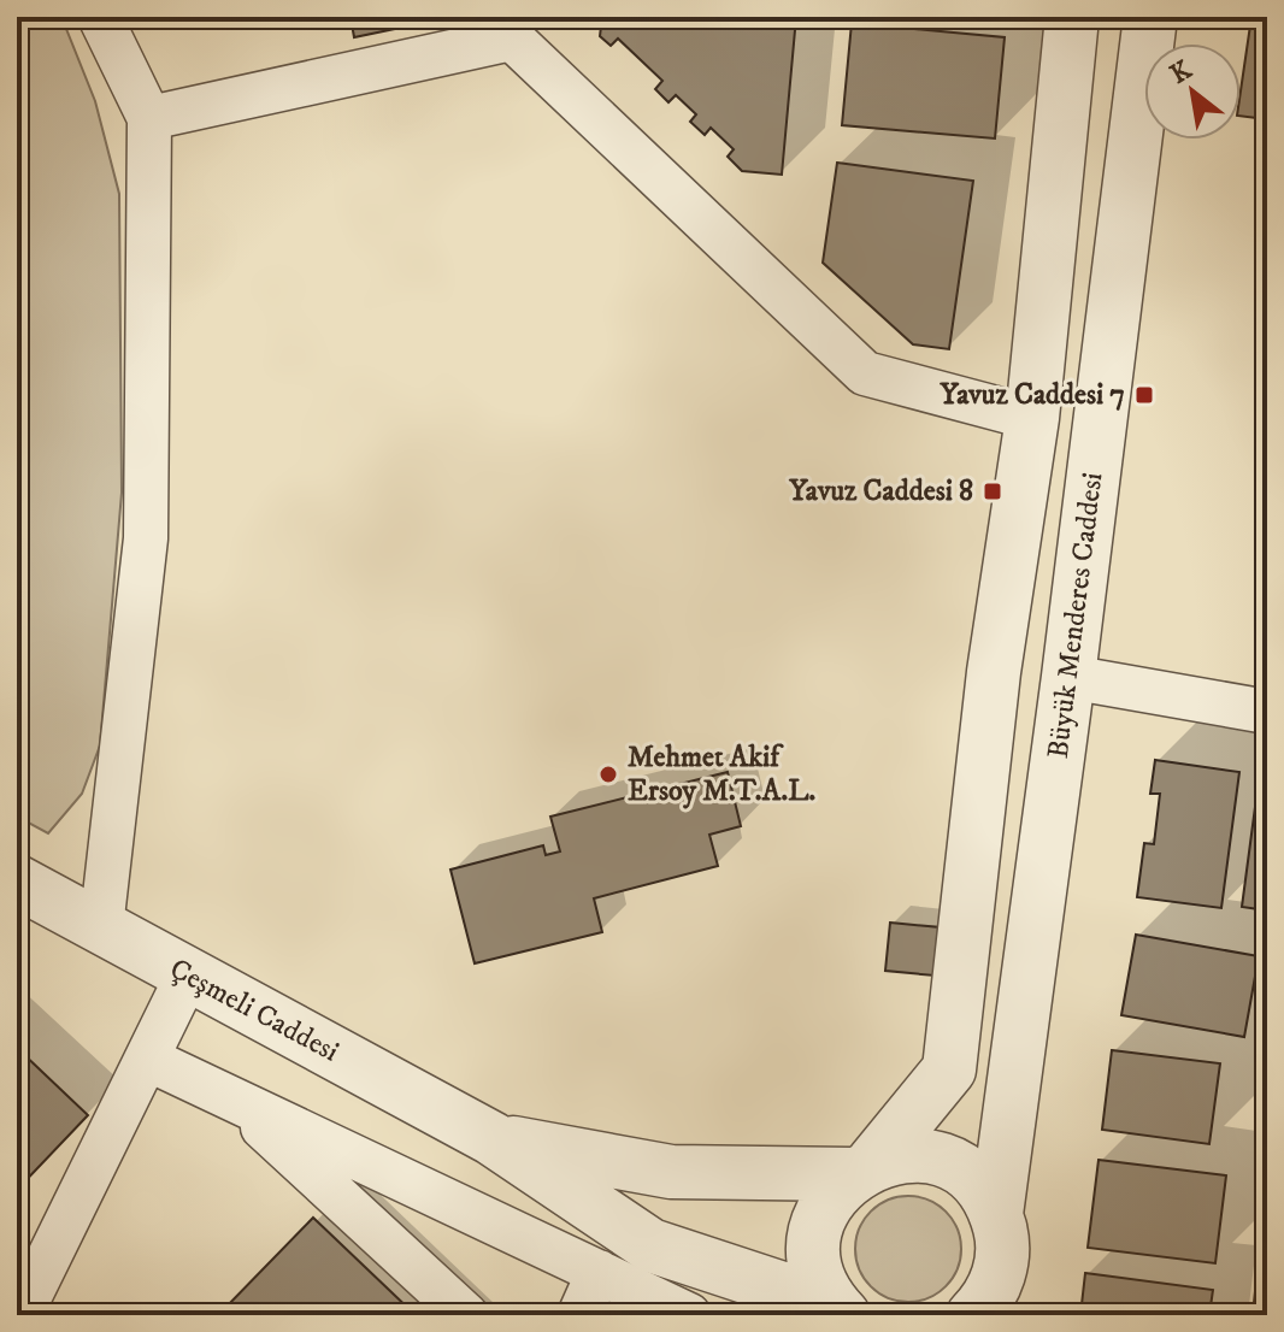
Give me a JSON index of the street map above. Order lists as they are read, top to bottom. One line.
{"streets":{"street":["Büyük Menderes Caddesi","Çeşmeli Caddesi"]},"crossings":[["Büyük Menderes Caddesi","Çeşmeli Caddesi"]],"places":{"transit":["Yavuz Caddesi 7","Yavuz Caddesi 8"],"other":["Mehmet Akif Ersoy M.T.A.L."]},"north":"top left"}
